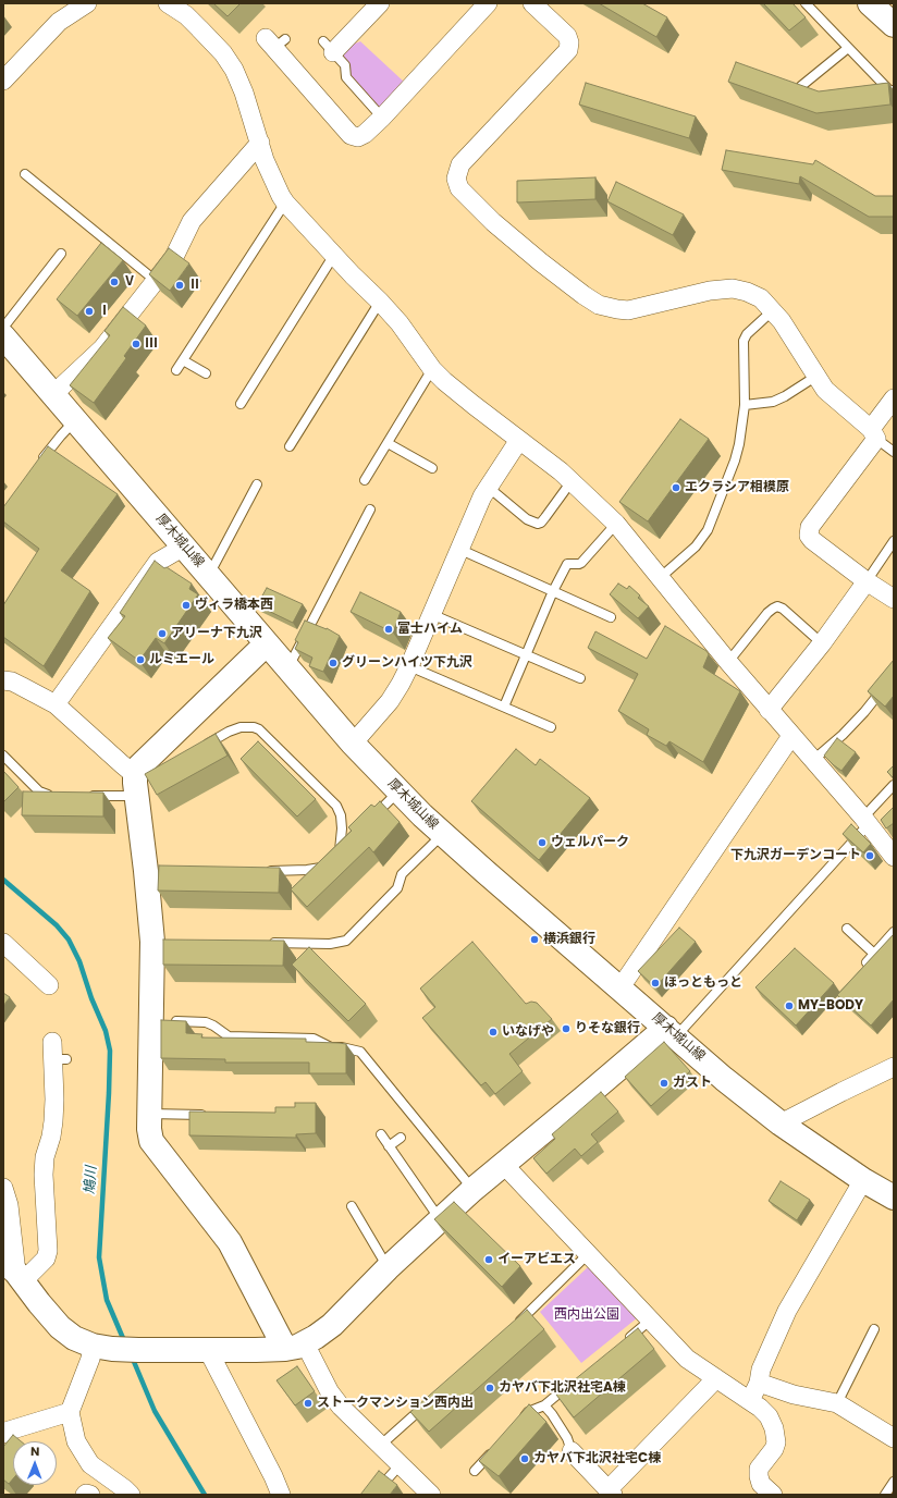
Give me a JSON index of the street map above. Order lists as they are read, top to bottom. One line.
{"streets":{"street":["厚木城山線"]},"water":["鳩川"],"parks":["西内出公園"],"places":["Ⅴ","Ⅱ","Ⅰ","Ⅲ","エクラシア相模原","ヴィラ橋本西","富士ハイム","アリーナ下九沢","ルミエール","グリーンハイツ下九沢","ウェルパーク","下九沢ガーデンコート","横浜銀行","ほっともっと","MY-BODY","りそな銀行","いなげや","ガスト","イーアビエス","カヤバ下北沢社宅A棟","ストークマンション西内出","カヤバ下北沢社宅C棟"],"north":"top"}
